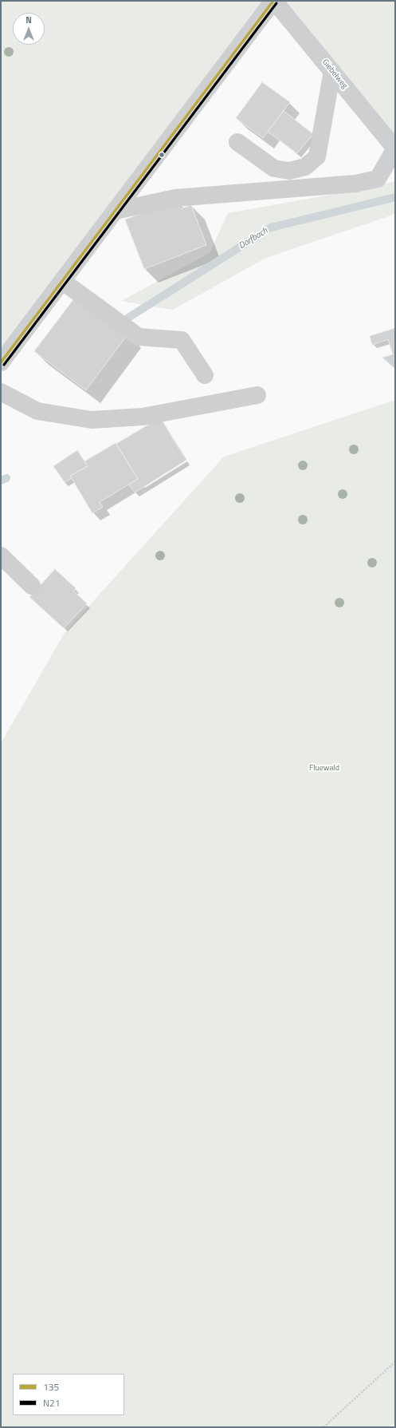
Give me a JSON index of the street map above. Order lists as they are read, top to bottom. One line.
{"streets":{"street":["Giebelweg"]},"water":["Dorfbach"],"parks":["Fluewald"],"lines":["transit line 135","transit line N21"],"legend":["135","N21"],"north":"top"}
